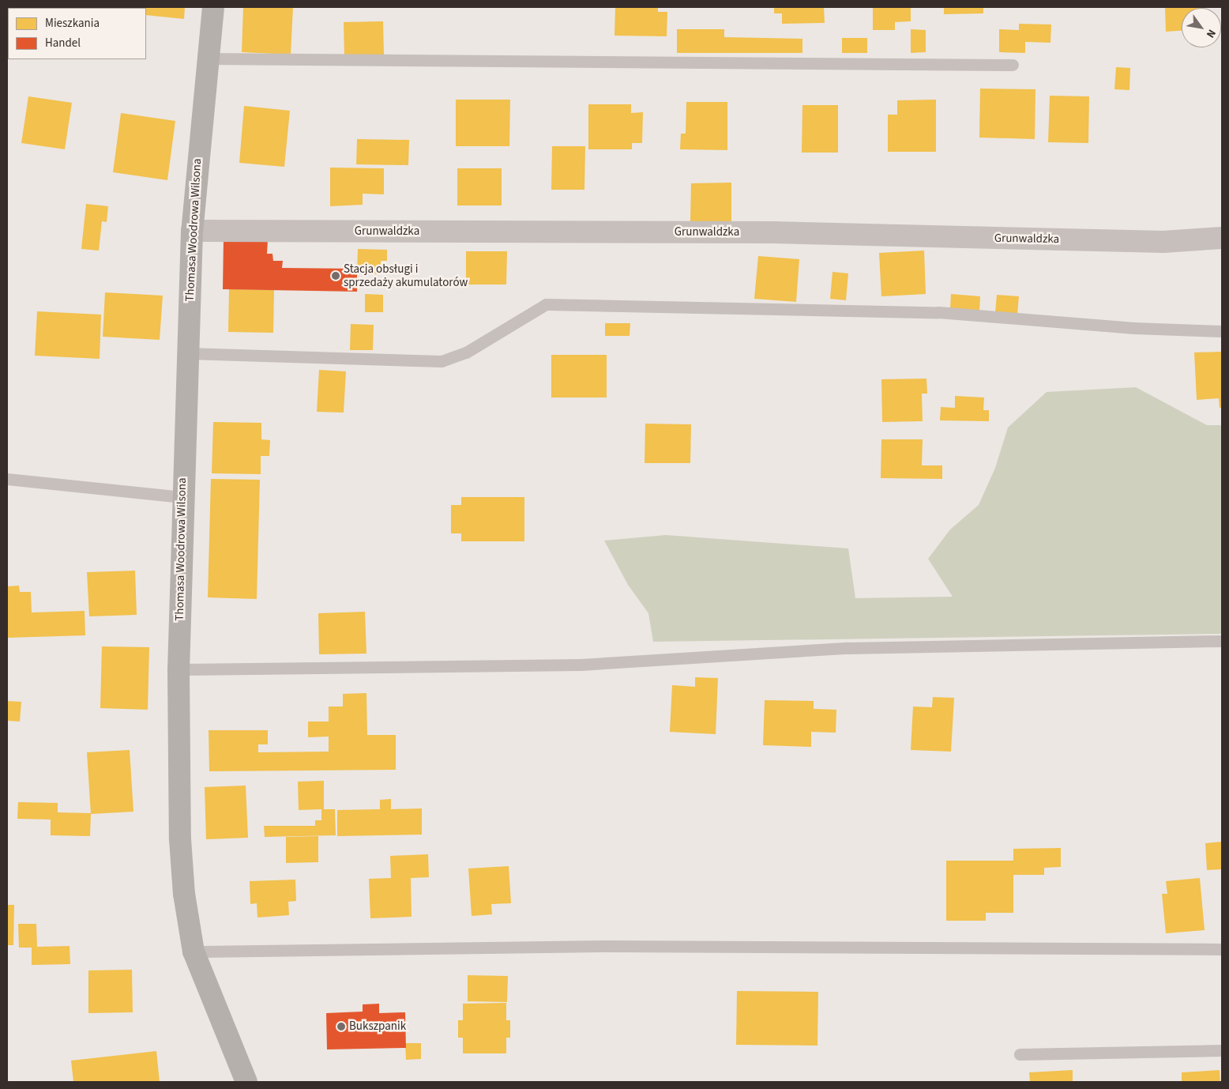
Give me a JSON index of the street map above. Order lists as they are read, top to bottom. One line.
{"streets":{"street":["Thomasa Woodrowa Wilsona","Grunwaldzka"]},"crossings":[["Thomasa Woodrowa Wilsona","Grunwaldzka"]],"places":["Stacja obsługi i sprzedaży akumulatorów","Bukszpanik"],"legend":["Mieszkania","Handel"],"north":"bottom right"}
